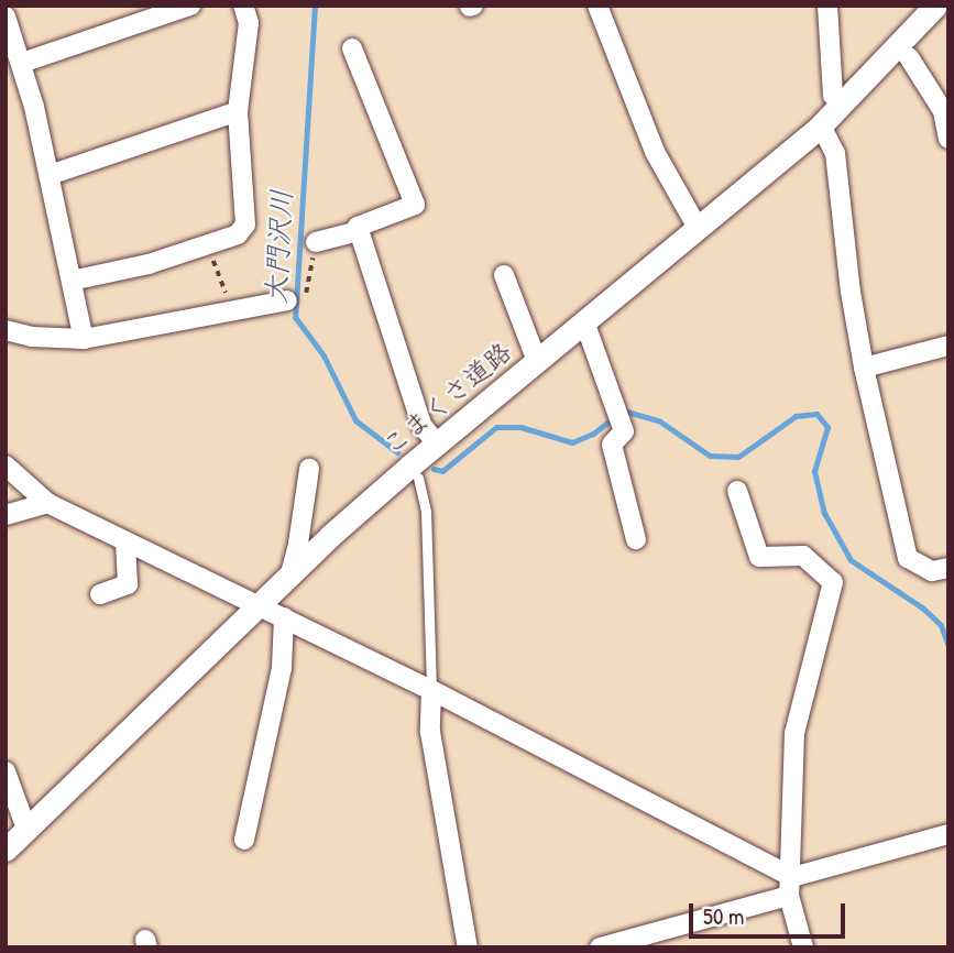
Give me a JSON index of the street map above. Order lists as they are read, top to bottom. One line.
{"streets":{"street":["こまくさ道路"]},"water":["大門沢川"],"scale_bar":"50 m"}
